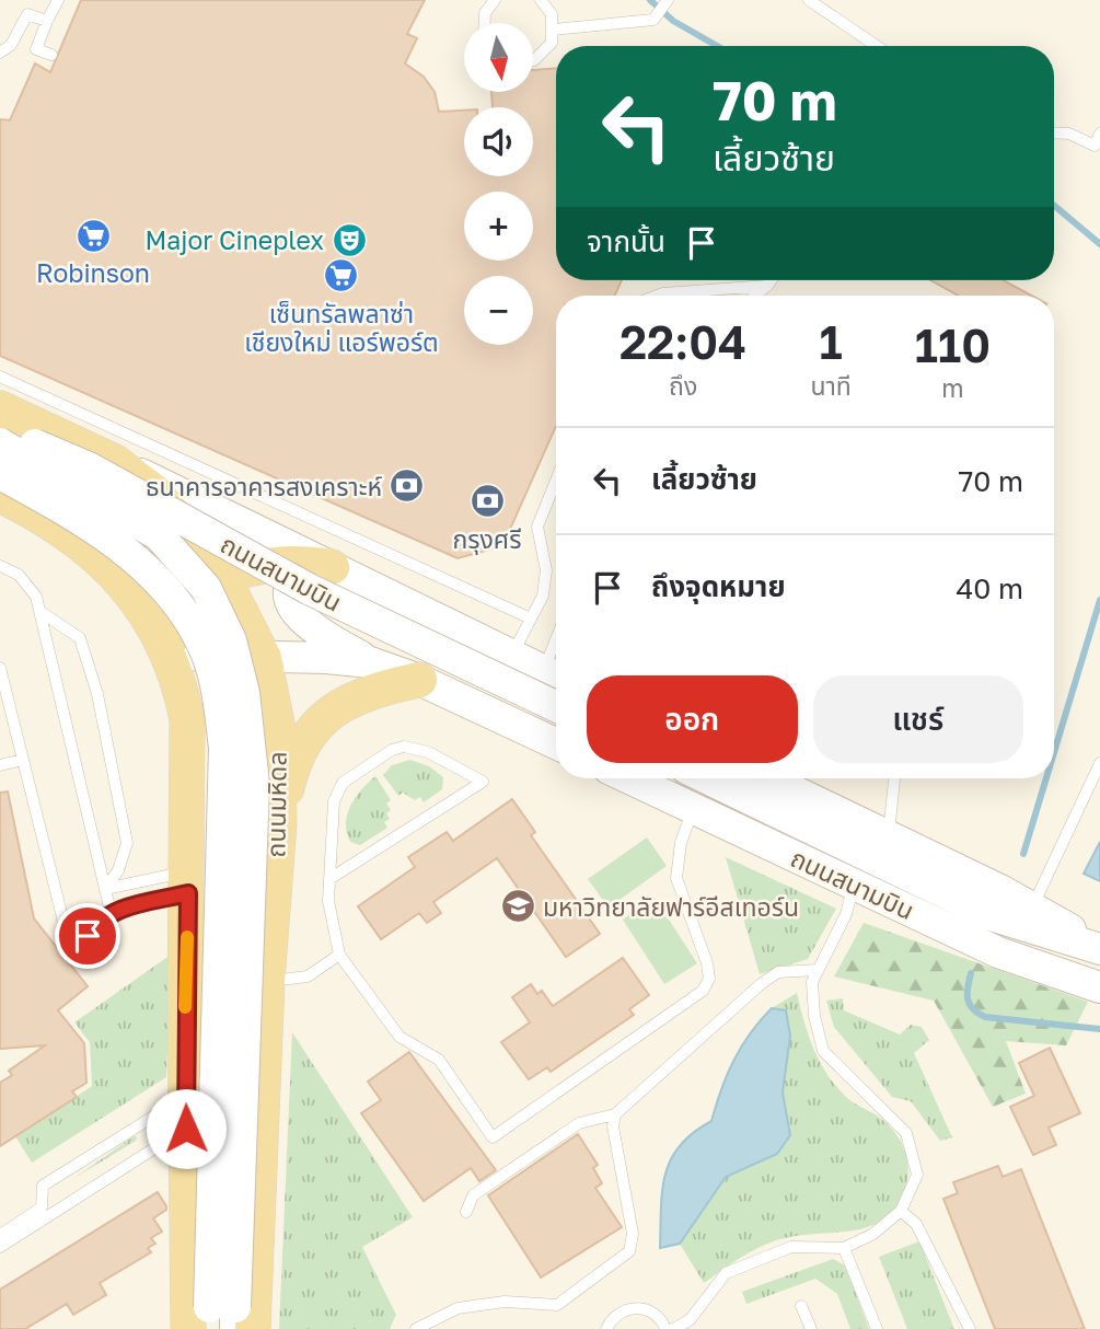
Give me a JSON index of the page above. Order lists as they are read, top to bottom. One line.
{"streets":{"main road":["ถนนสนามบิน","ถนนมหิดล"]},"crossings":[["ถนนสนามบิน","ถนนมหิดล"]],"places":{"supermarket":["Robinson","เซ็นทรัลพลาซ่า เชียงใหม่ แอร์พอร์ต"],"theatre":["Major Cineplex"],"bank":["ธนาคารอาคารสงเคราะห์","กรุงศรี"],"school or university":["มหาวิทยาลัยฟาร์อีสเทอร์น"]},"north":"bottom","page":{"map_buttons":["+","−"],"turn":["70 m","เลี้ยวซ้าย"],"then":"จากนั้น","eta":["22:04","ถึง","1","นาที","110","m"],"list":[{"name":"เลี้ยวซ้าย","value":"70 m"},{"name":"ถึงจุดหมาย","value":"40 m"}],"buttons":["ออก","แชร์"]}}
